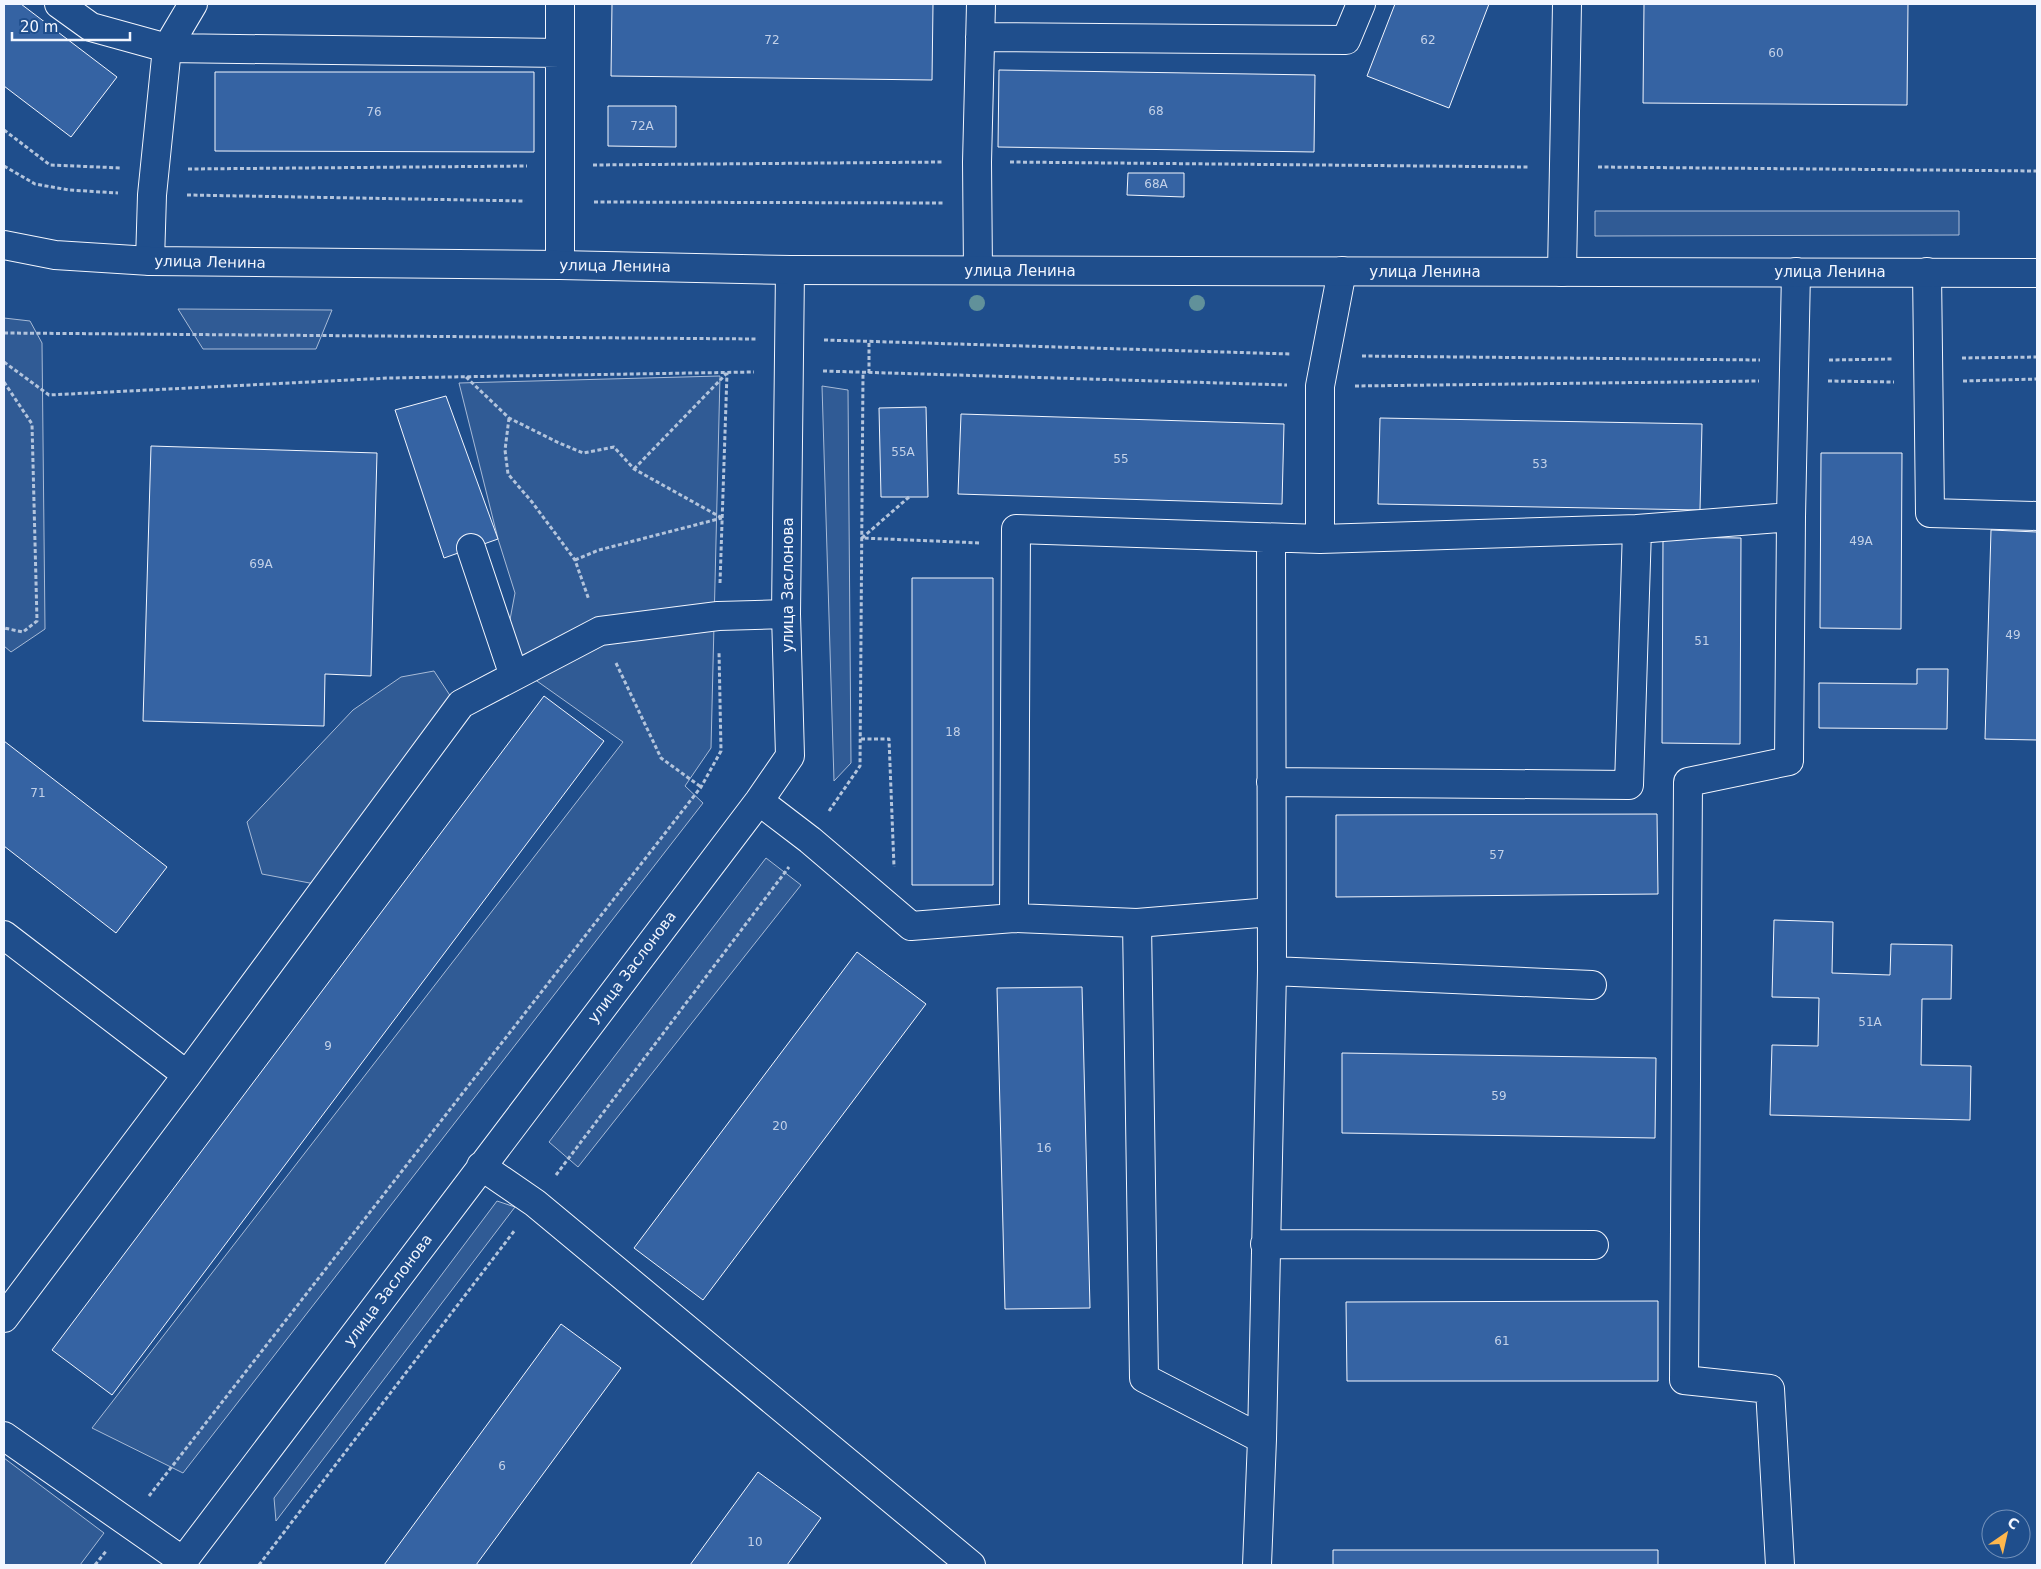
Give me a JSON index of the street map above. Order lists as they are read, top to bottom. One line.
{"streets":{"main road":["улица Ленина","улица Заслонова"]},"crossings":[["улица Ленина","улица Заслонова"]],"house_numbers":["72","62","60","68","76","72А","68А","55А","55","53","49А","69А","49","51","18","71","57","51А","9","59","20","16","61","6","10"],"scale_bar":"20 m","north":"top right"}
